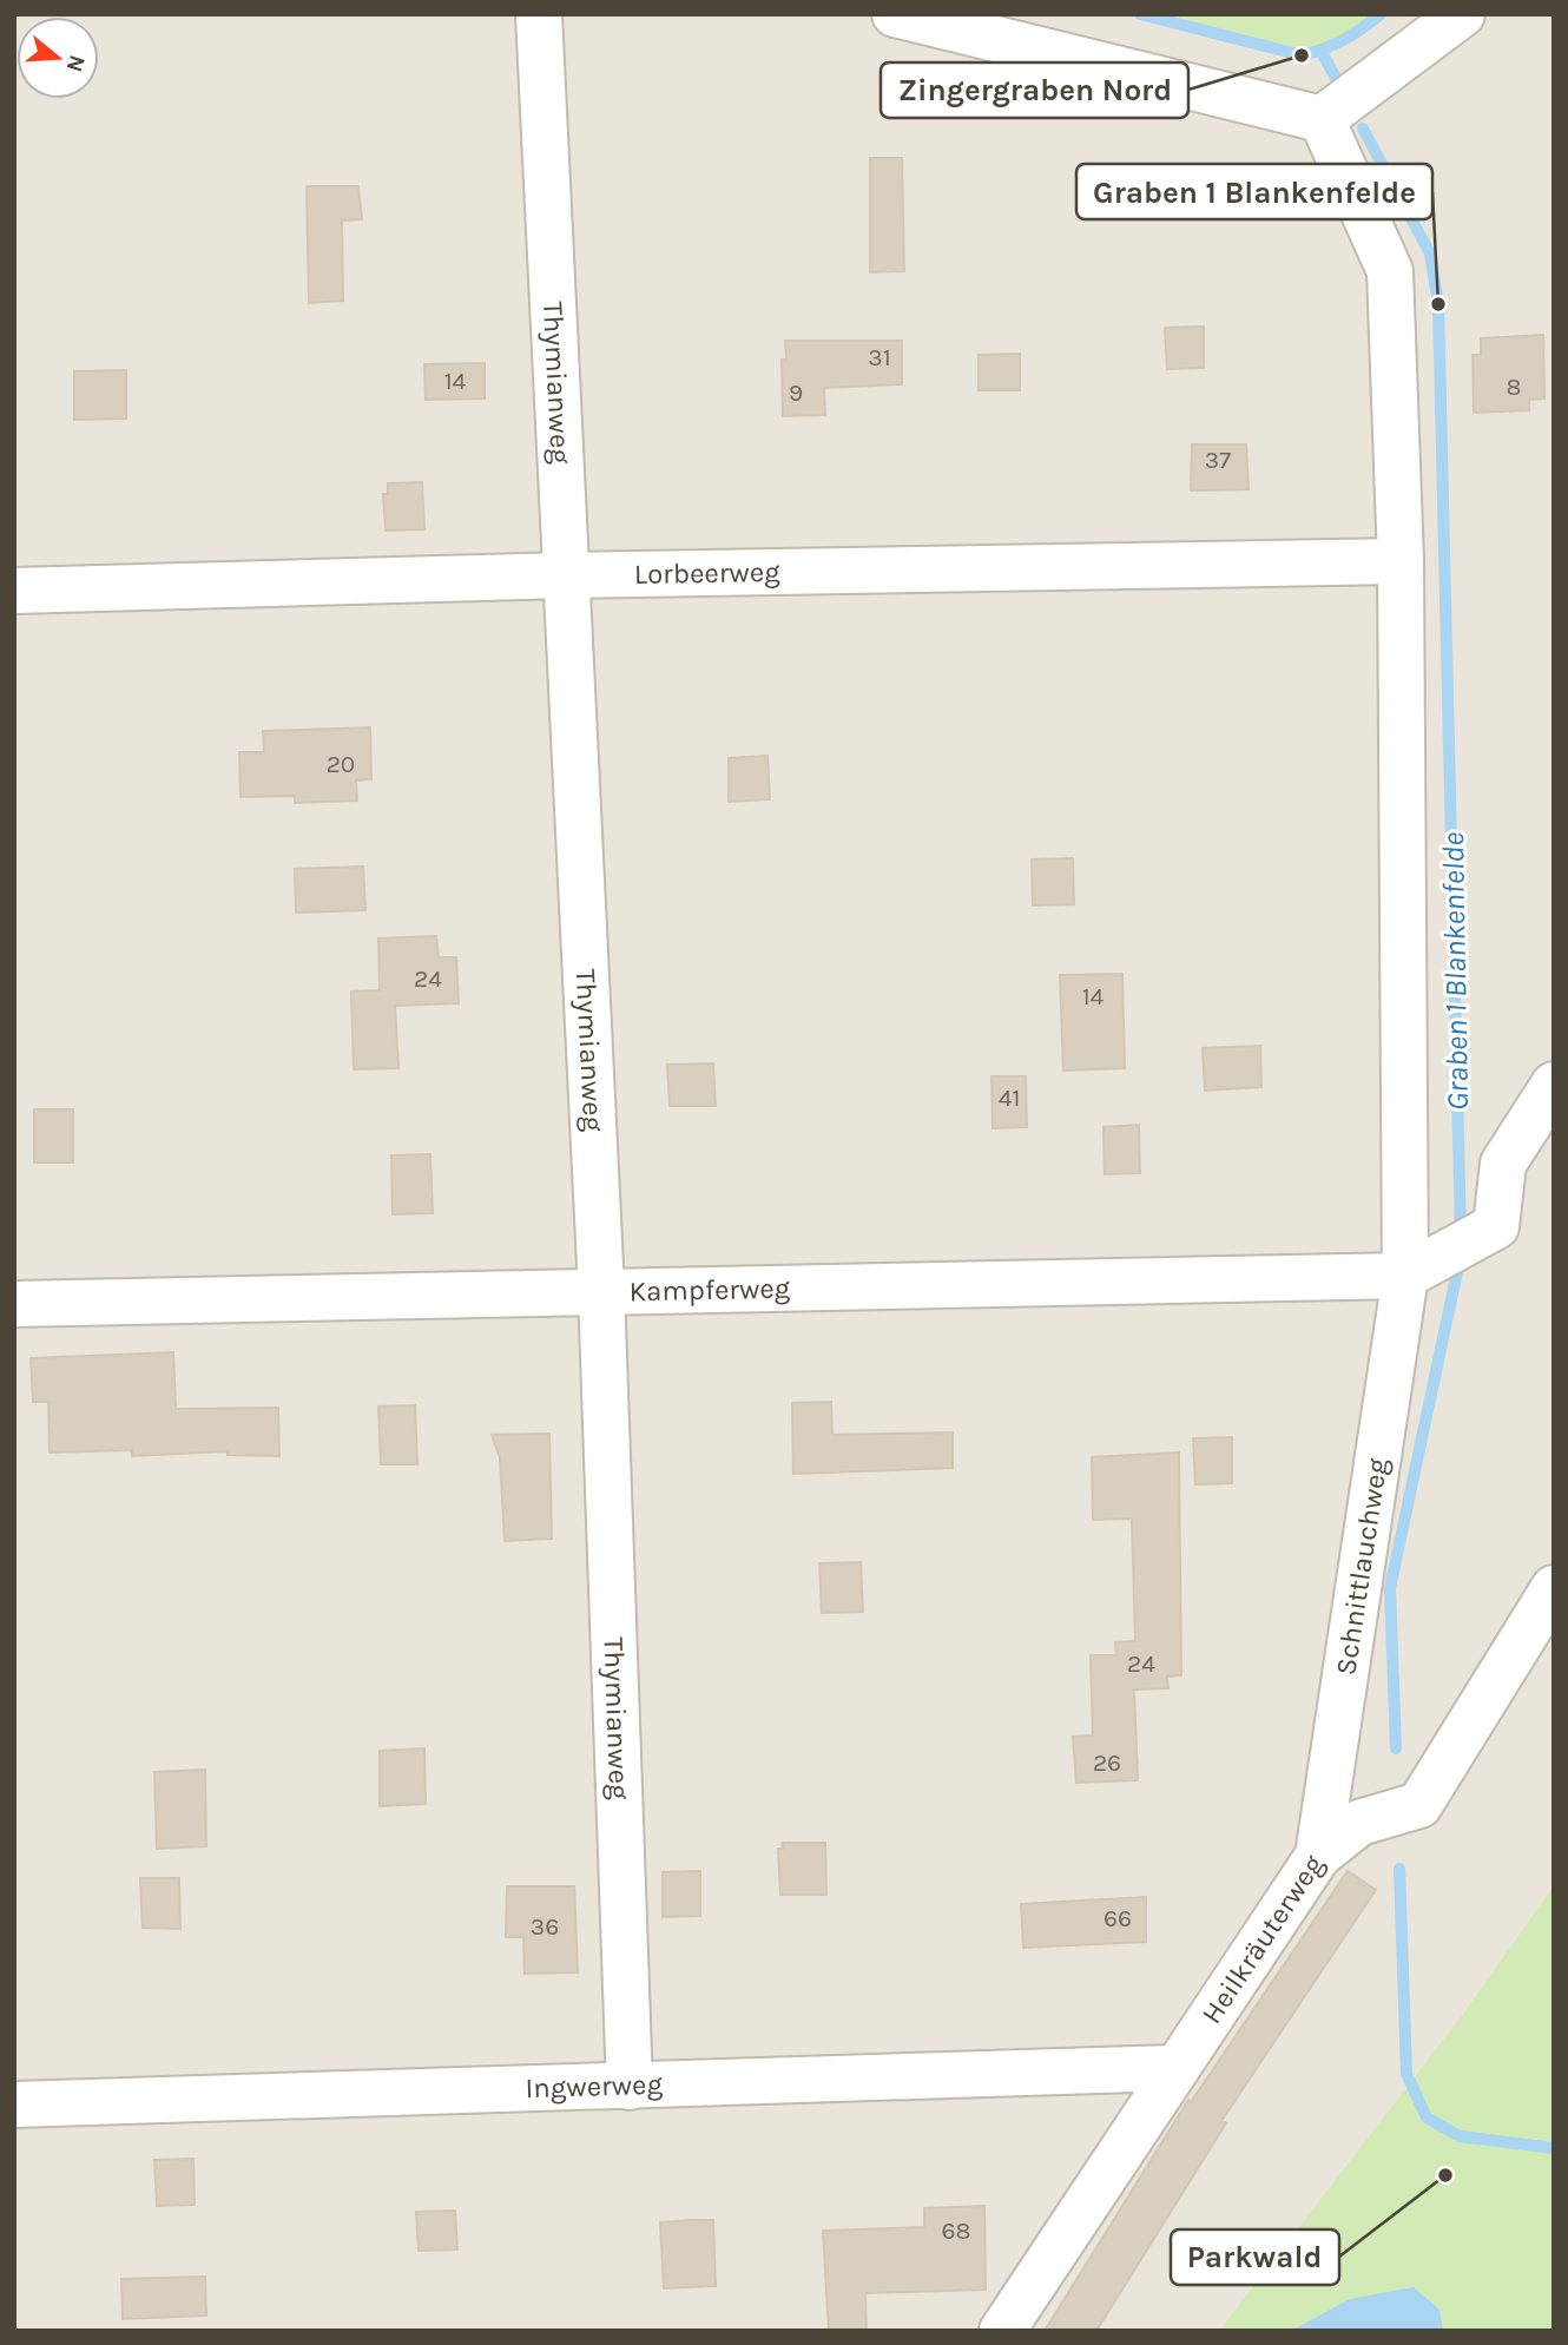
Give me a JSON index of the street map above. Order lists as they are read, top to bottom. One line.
{"streets":{"lane":["Thymianweg","Lorbeerweg","Kampferweg","Schnittlauchweg","Heilkräuterweg","Ingwerweg"]},"crossings":[["Thymianweg","Lorbeerweg"],["Thymianweg","Kampferweg"],["Thymianweg","Ingwerweg"],["Lorbeerweg","Schnittlauchweg"],["Kampferweg","Schnittlauchweg"],["Schnittlauchweg","Heilkräuterweg"],["Heilkräuterweg","Ingwerweg"]],"water":["Graben 1 Blankenfelde"],"places":["Zingergraben Nord","Graben 1 Blankenfelde","Parkwald"],"house_numbers":["31","14","8","9","37","20","24","14","41","24","26","66","36","68"],"north":"right"}
